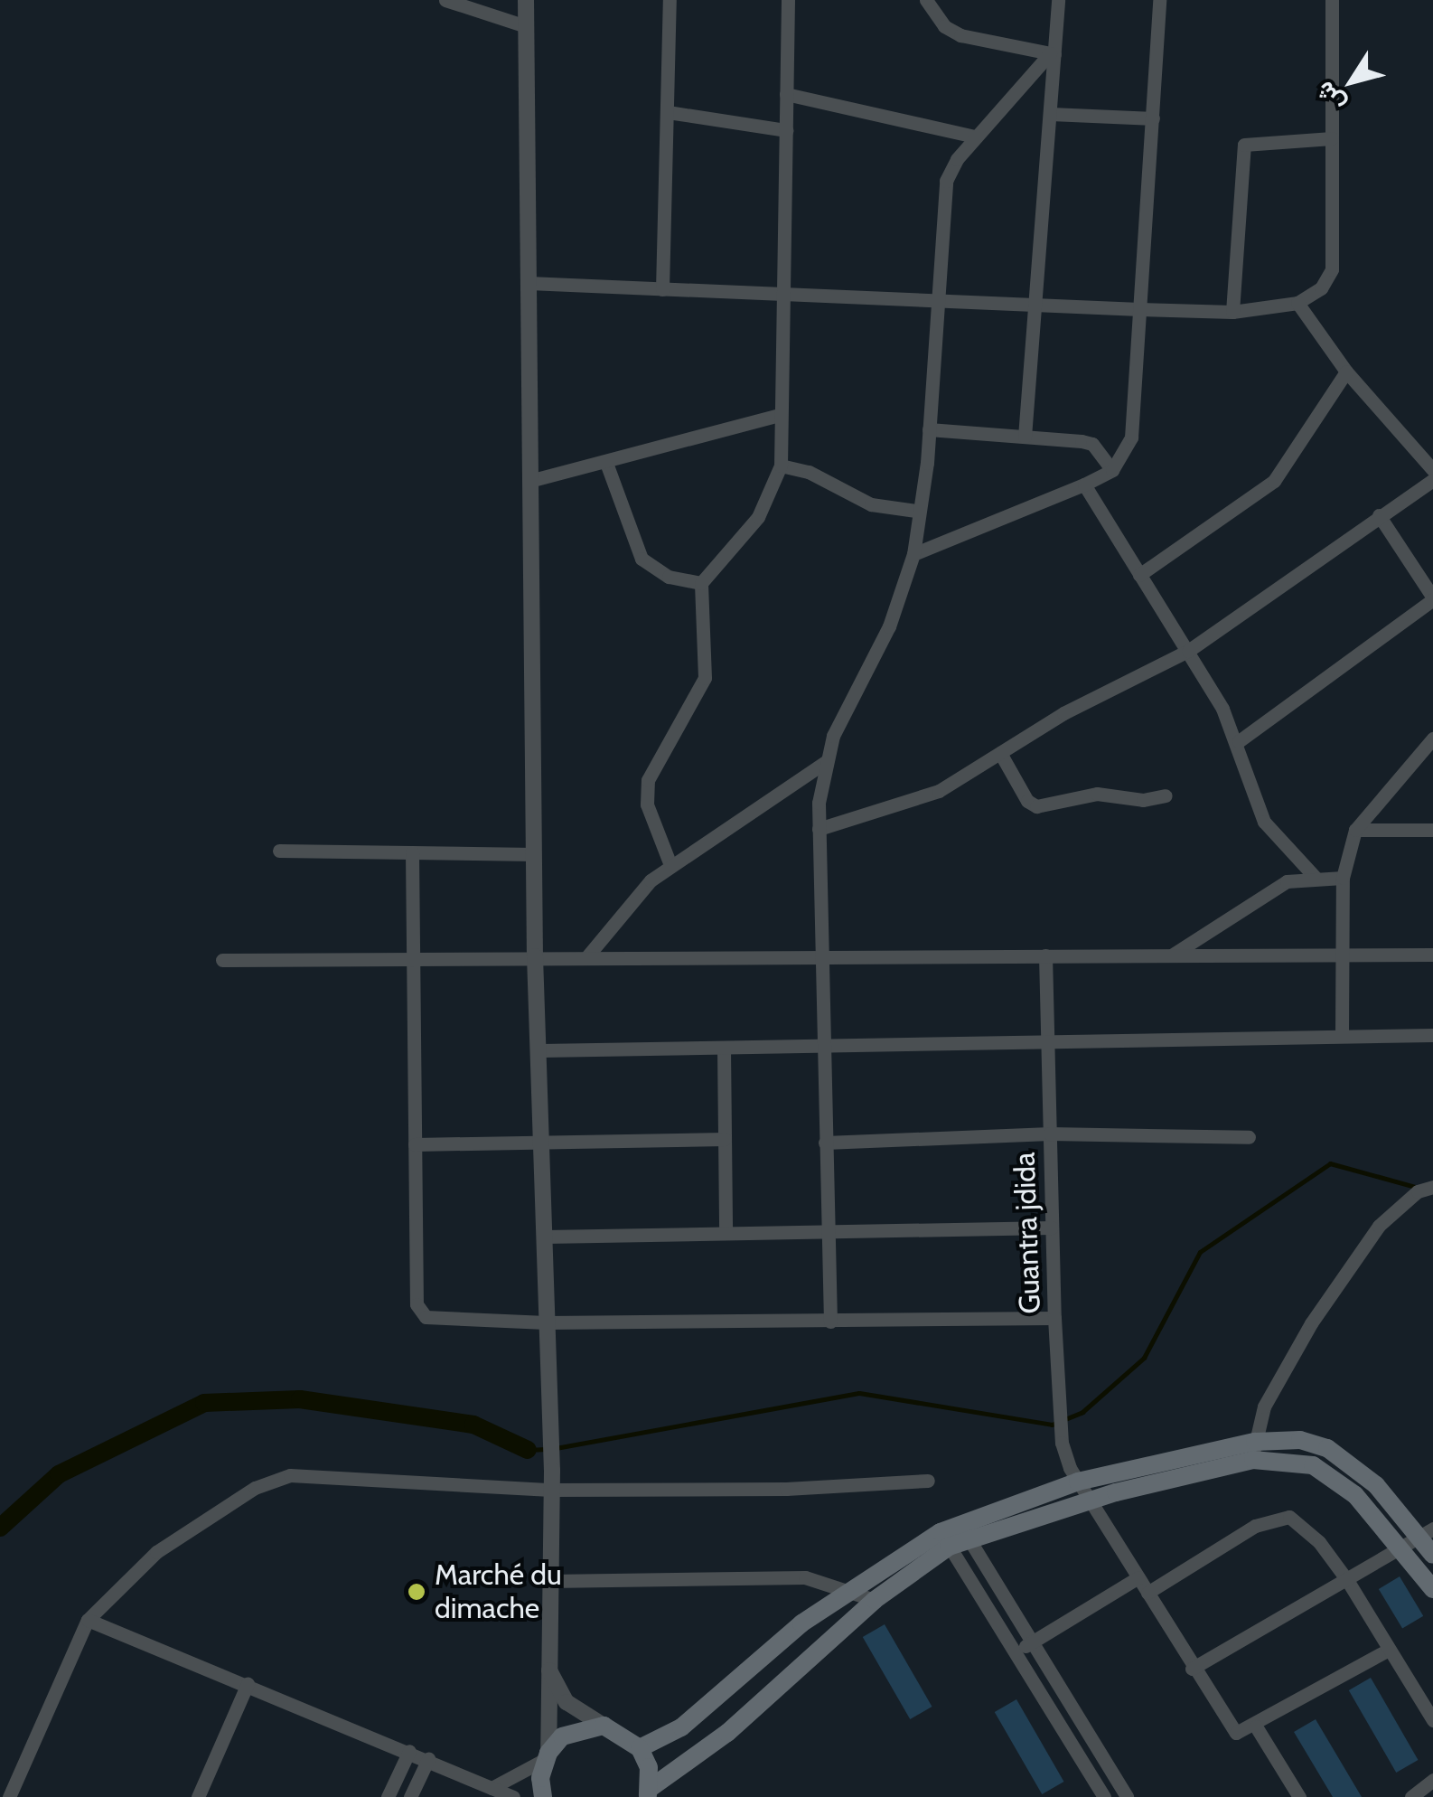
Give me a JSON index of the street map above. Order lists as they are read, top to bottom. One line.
{"streets":{"street":["Guantra jdida"]},"places":["Marché du dimache"],"north":"bottom left"}
